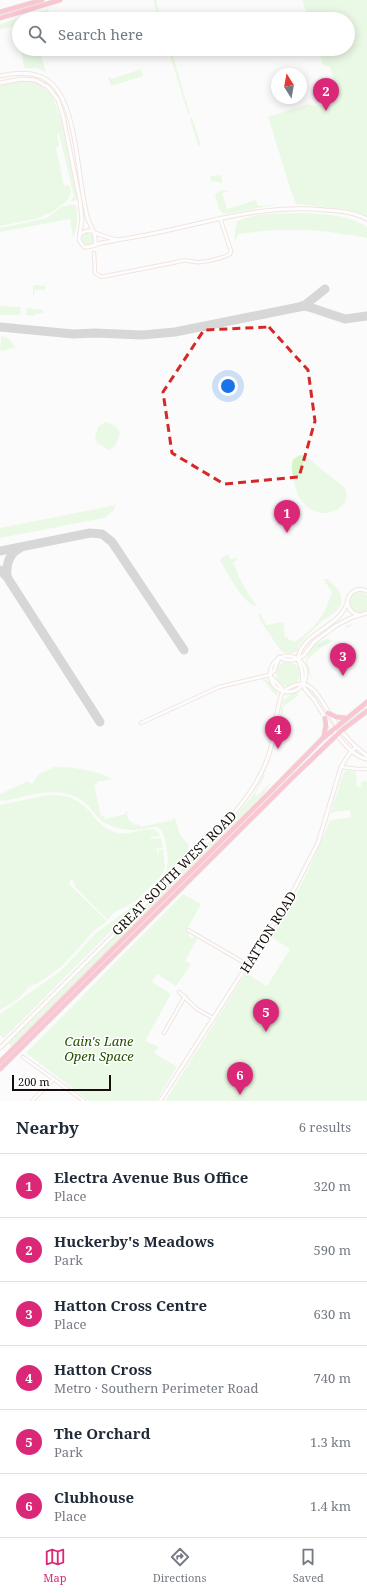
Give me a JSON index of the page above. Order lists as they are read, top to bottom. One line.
{"streets":{"highway":["GREAT SOUTH WEST ROAD"],"street":["HATTON ROAD"]},"parks":["Cain's Lane Open Space"],"scale_bar":"200 m","north":"top","page":{"search":"Search here","pins":["2","1","3","4","5","6"],"scale":"200 m","heading":["Nearby","6 results"],"list":[{"mark":"1","name":"Electra Avenue Bus Office","note":"Place","value":"320 m"},{"mark":"2","name":"Huckerby's Meadows","note":"Park","value":"590 m"},{"mark":"3","name":"Hatton Cross Centre","note":"Place","value":"630 m"},{"mark":"4","name":"Hatton Cross","note":"Metro · Southern Perimeter Road","value":"740 m"},{"mark":"5","name":"The Orchard","note":"Park","value":"1.3 km"},{"mark":"6","name":"Clubhouse","note":"Place","value":"1.4 km"}],"nav":["Map","Directions","Saved"]}}
